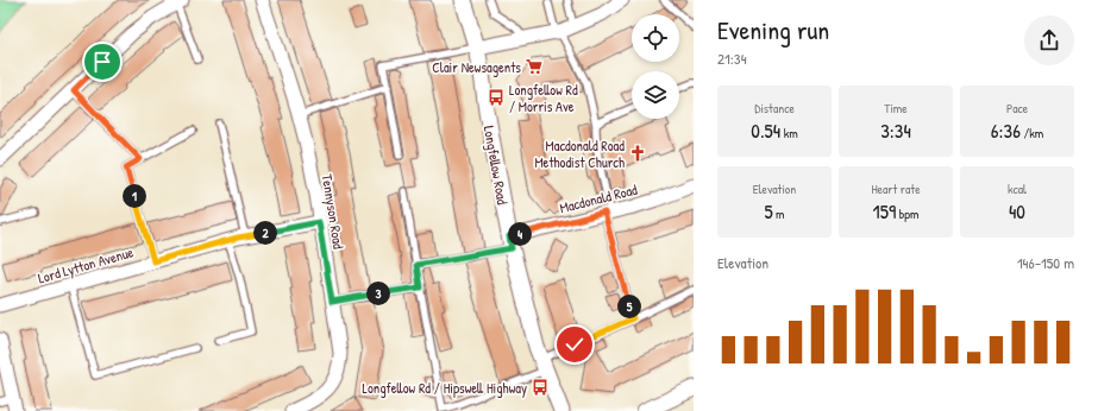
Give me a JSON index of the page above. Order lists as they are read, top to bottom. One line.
{"streets":{"street":["Longfellow Road","Macdonald Road","Tennyson Road","Lord Lytton Avenue"]},"crossings":[["Longfellow Road","Macdonald Road"],["Tennyson Road","Lord Lytton Avenue"]],"places":{"supermarket":["Clair Newsagents"],"bus stop":["Longfellow Rd / Morris Ave","Longfellow Rd / Hipswell Highway"],"church":["Macdonald Road Methodist Church"]},"page":{"heading":["Evening run","21:34"],"stats":[["Distance","0.54 km"],["Time","3:34"],["Pace","6:36 /km"],["Elevation","5 m"],["Heart rate","159 bpm"],["kcal","40"]],"pins":["1","2","4","3","5"],"chart":["Elevation","146–150 m"]}}
